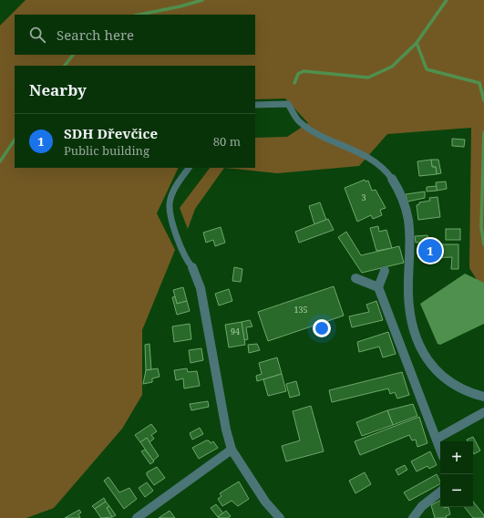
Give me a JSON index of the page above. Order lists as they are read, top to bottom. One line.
{"house_numbers":["3","135","94"],"page":{"search":"Search here","heading":"Nearby","list":[{"mark":"1","name":"SDH Dřevčice","note":"Public building","value":"80 m"}],"pins":"1","map_buttons":["+","−"]}}
